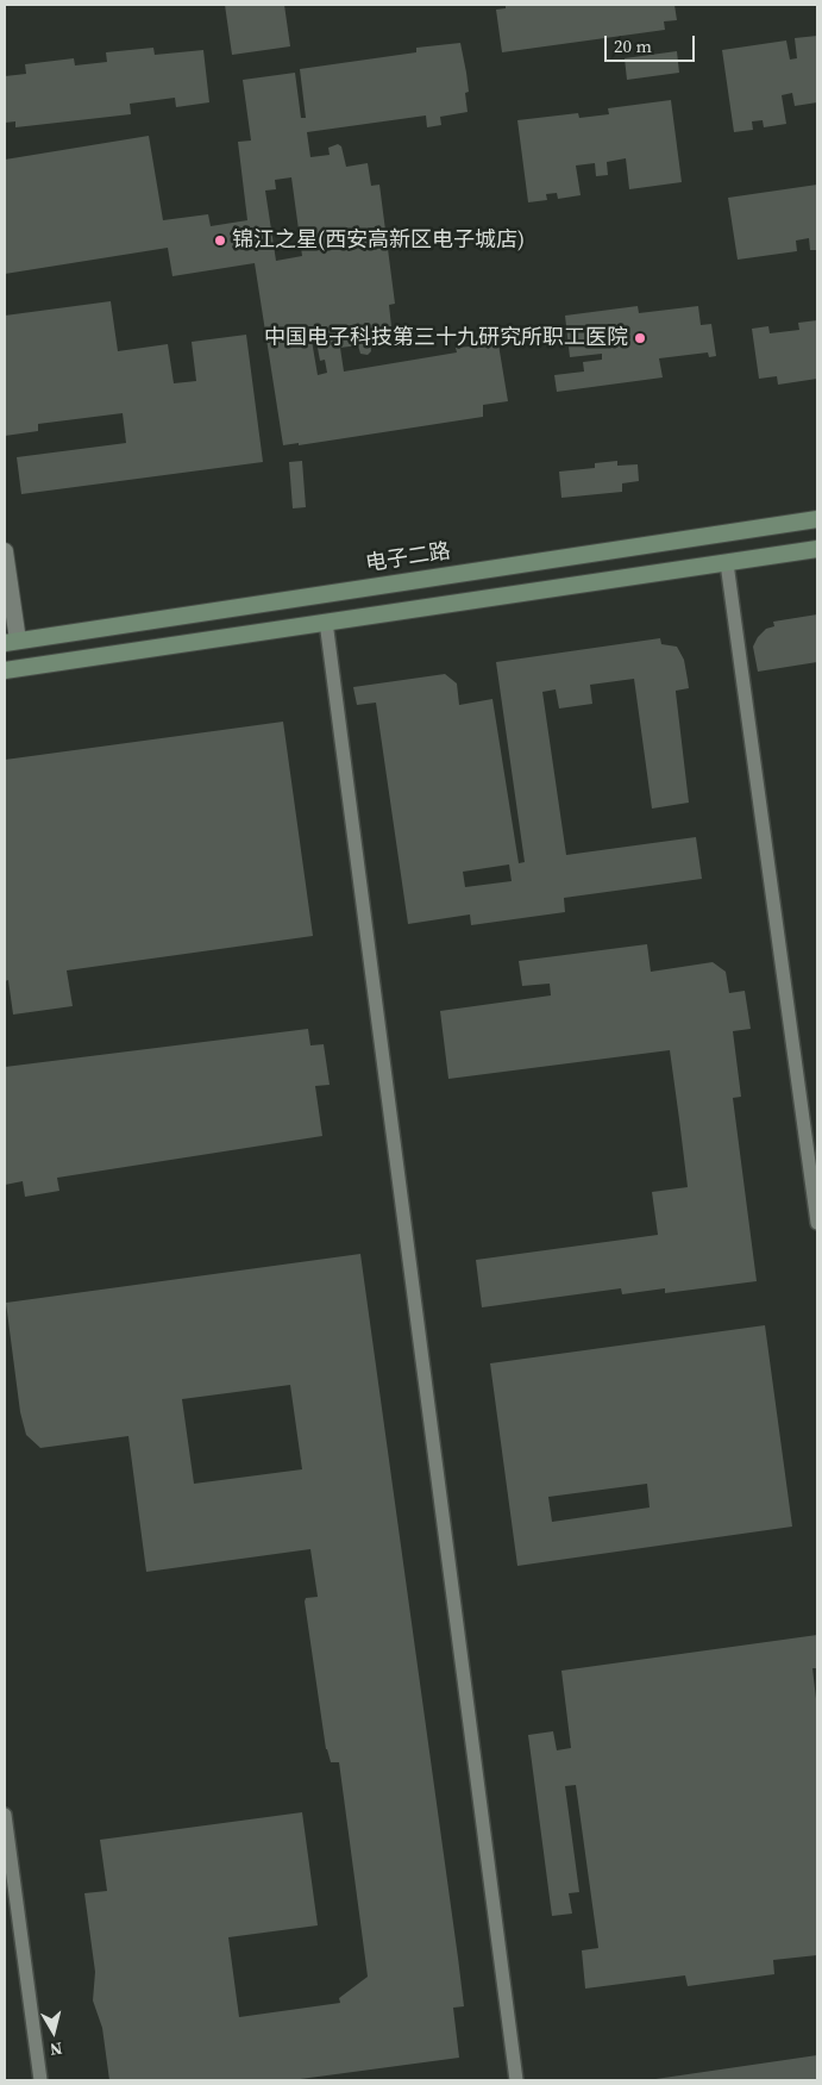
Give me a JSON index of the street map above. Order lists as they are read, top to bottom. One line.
{"streets":{"main road":["电子二路"]},"places":["锦江之星(西安高新区电子城店)","中国电子科技第三十九研究所职工医院"],"scale_bar":"20 m","north":"bottom"}
